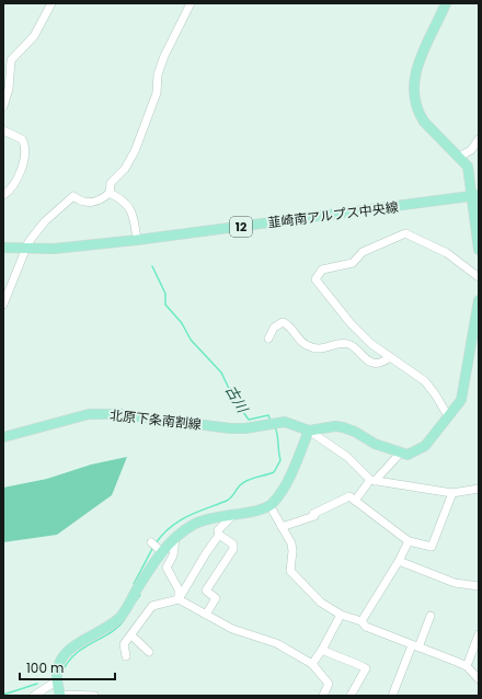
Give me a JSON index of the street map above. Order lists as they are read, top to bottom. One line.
{"streets":{"main road":["韮崎南アルプス中央線","12","北原下条南割線"]},"water":["古川"],"scale_bar":"100 m"}
